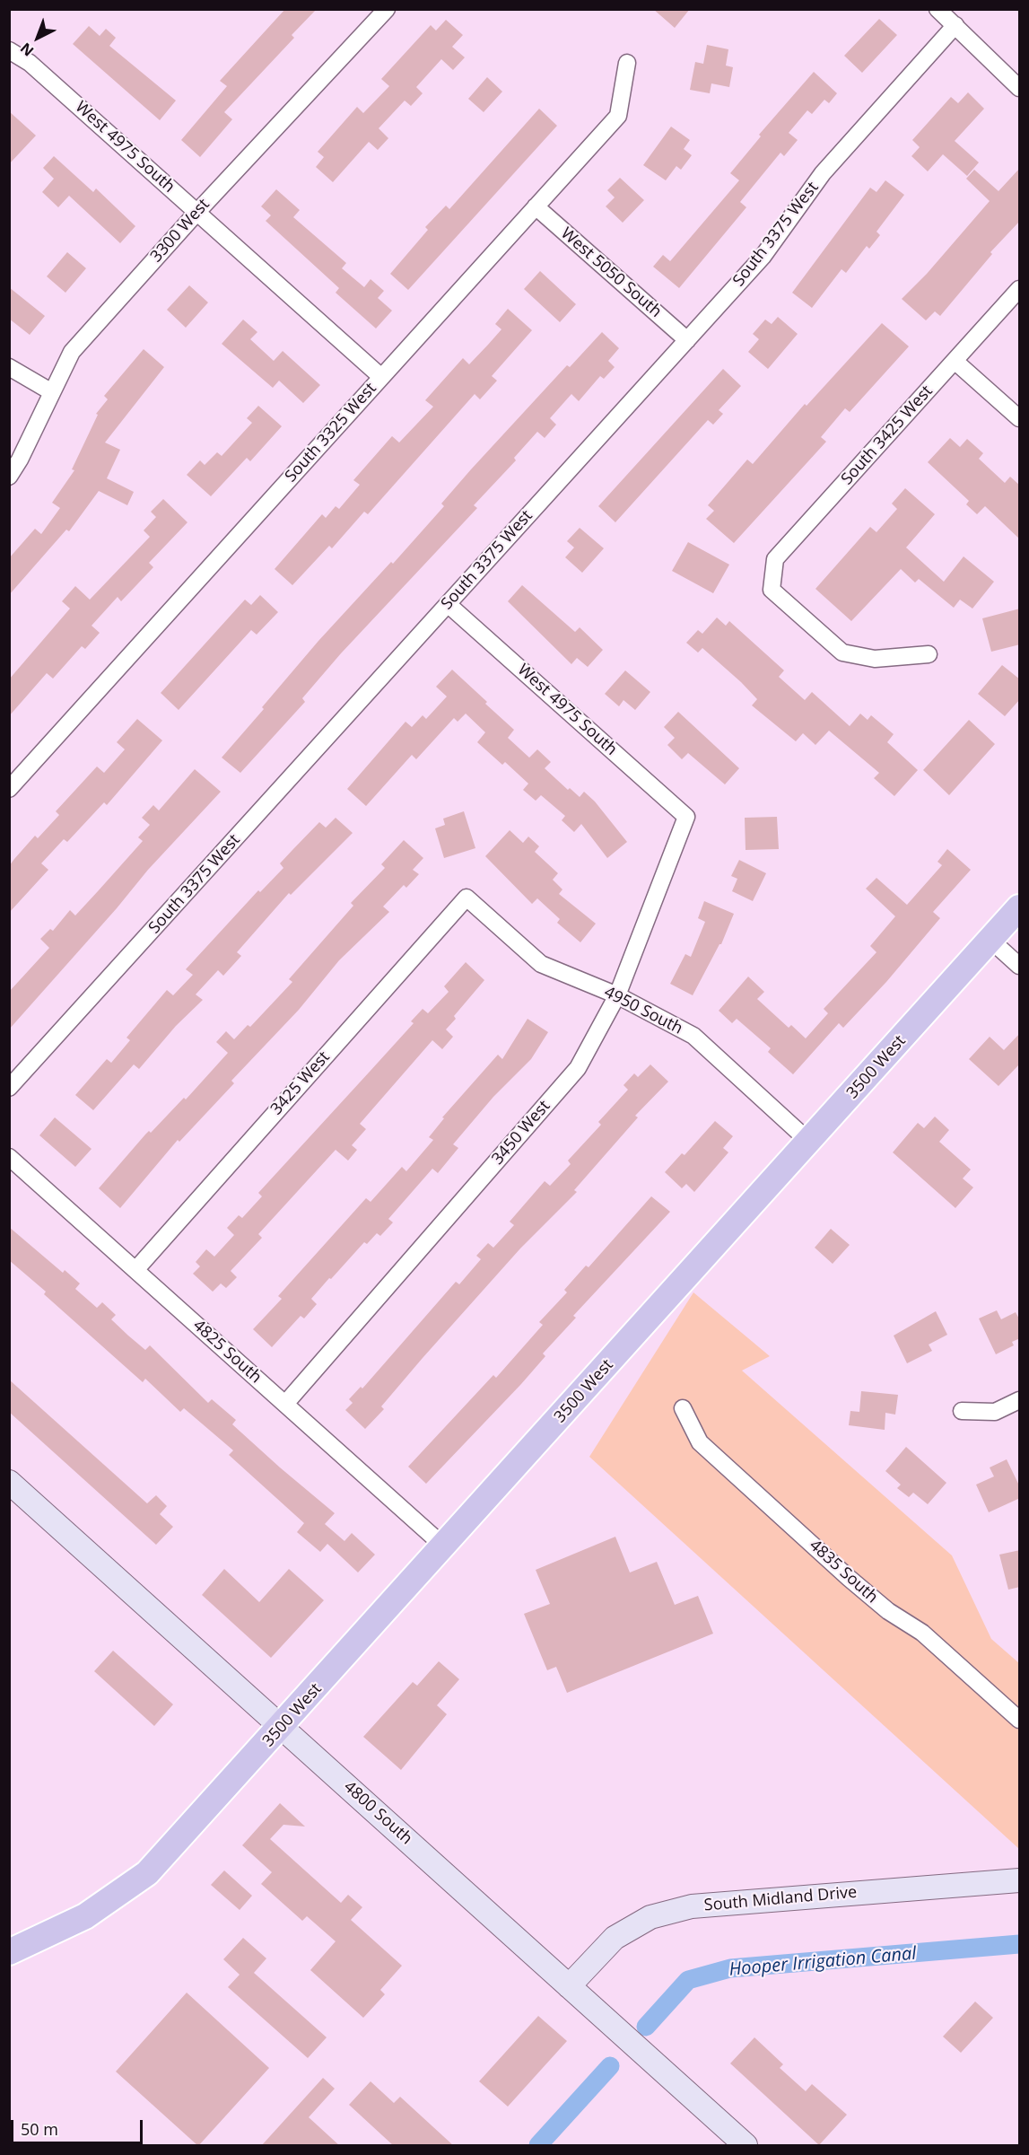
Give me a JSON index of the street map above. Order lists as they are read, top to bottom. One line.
{"streets":{"main road":["3500 West"],"street":["West 4975 South","3300 West","South 3375 West","West 5050 South","South 3325 West","South 3425 West","4950 South","3425 West","3450 West","4825 South","4835 South","4800 South","South Midland Drive"]},"crossings":[["West 4975 South","3300 West"],["West 4975 South","South 3375 West"],["West 4975 South","South 3325 West"],["West 4975 South","3450 West"],["South 3375 West","West 5050 South"],["West 5050 South","South 3325 West"],["4950 South","3500 West"],["4950 South","3425 West"],["4950 South","3450 West"],["3500 West","4825 South"],["3500 West","4800 South"],["3425 West","4825 South"],["3450 West","4825 South"],["4800 South","South Midland Drive"]],"water":["Hooper Irrigation Canal"],"scale_bar":"50 m","north":"bottom left"}
